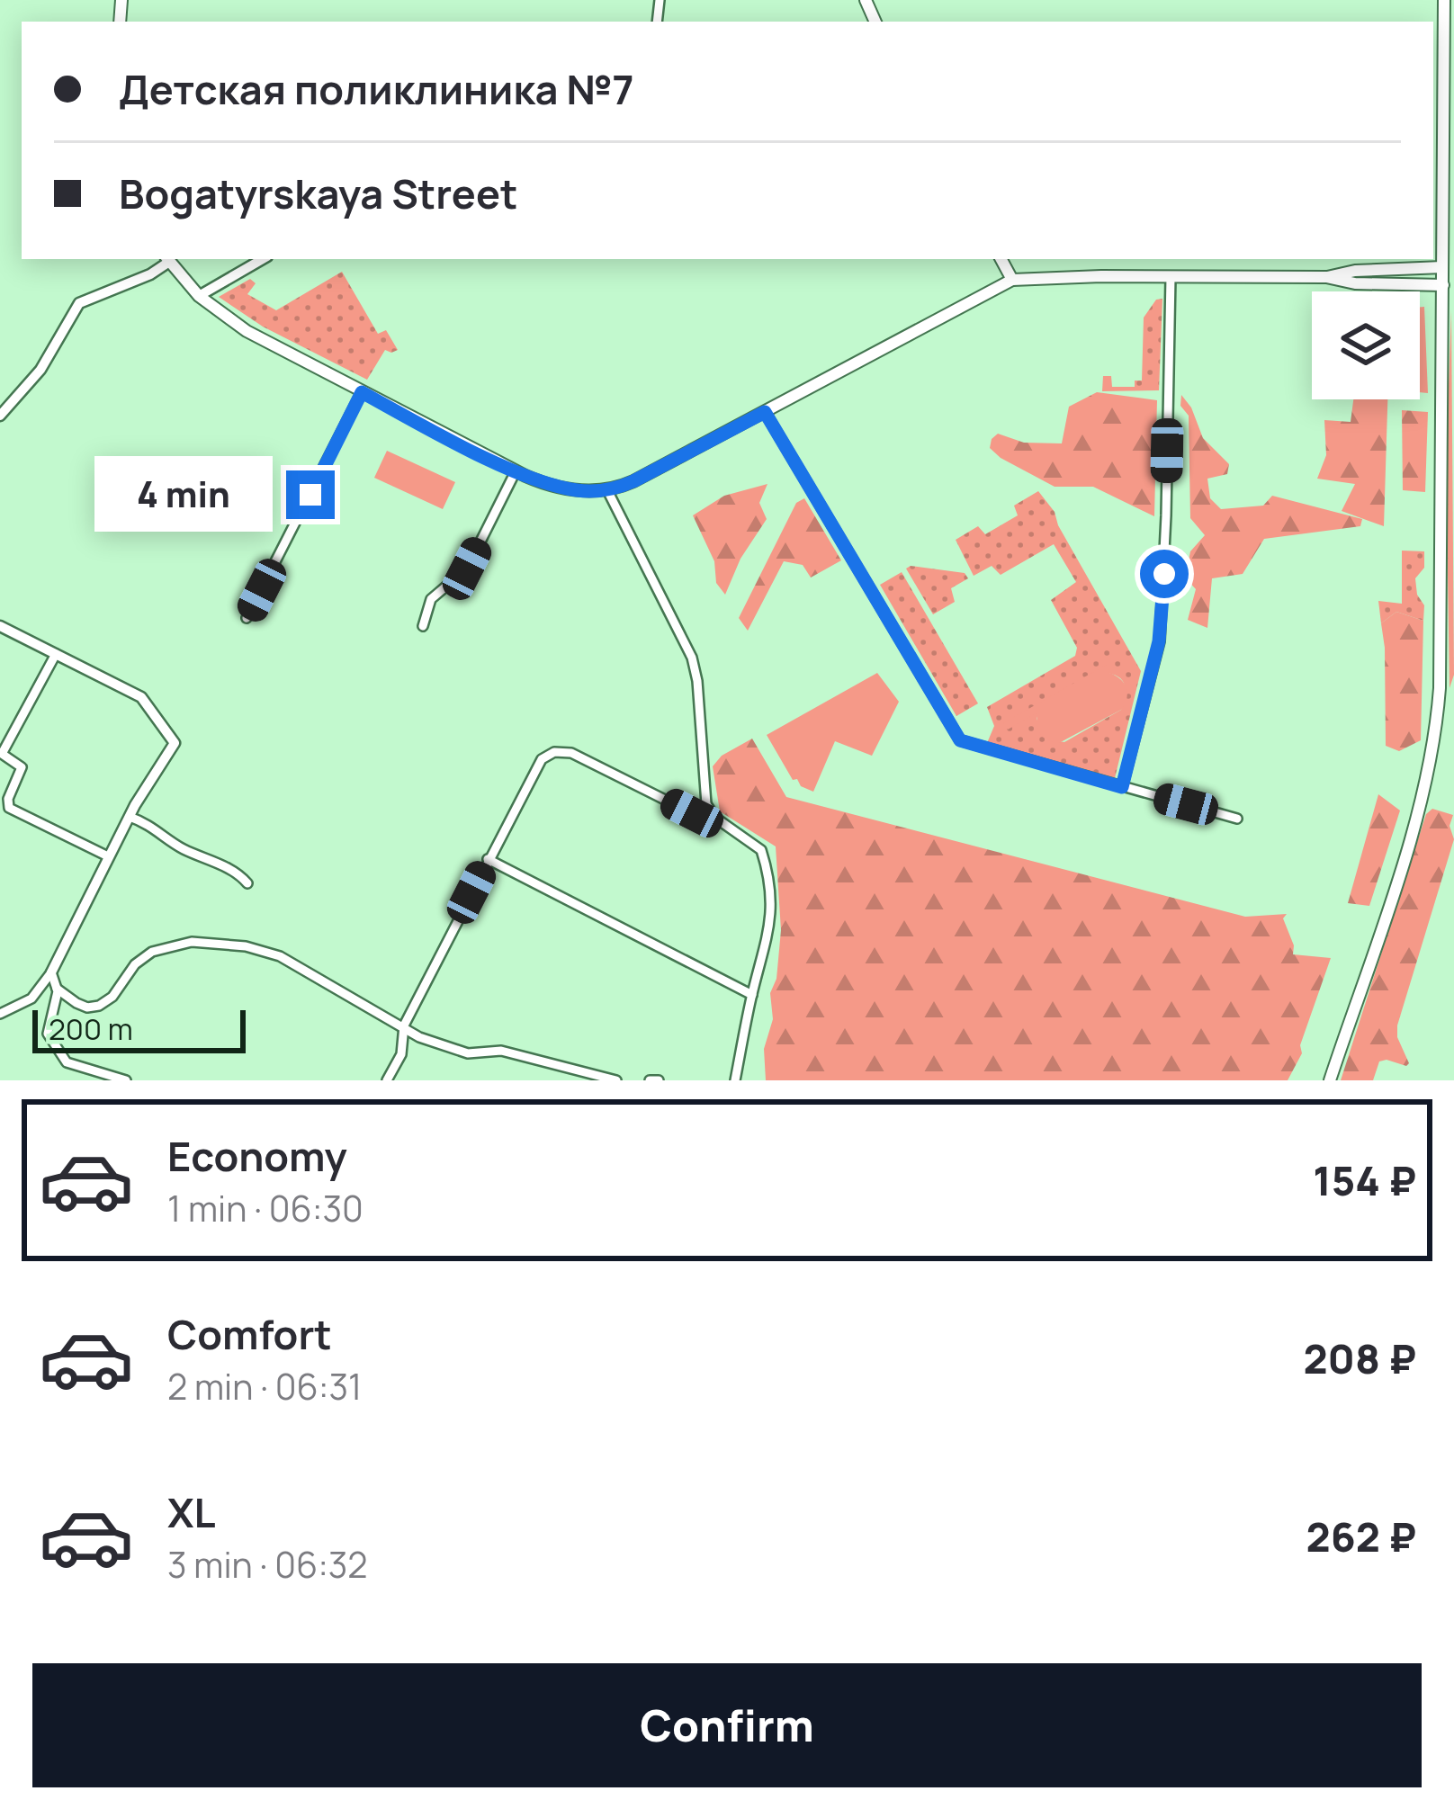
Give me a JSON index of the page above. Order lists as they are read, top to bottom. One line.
{"scale_bar":"200 m","page":{"banner":["Детская поликлиника №7","Bogatyrskaya Street"],"bubble":"4 min","scale":"200 m","list":[{"name":"Economy","note":"1 min · 06:30","value":"154 ₽"},{"name":"Comfort","note":"2 min · 06:31","value":"208 ₽"},{"name":"XL","note":"3 min · 06:32","value":"262 ₽"}],"buttons":"Confirm"}}
